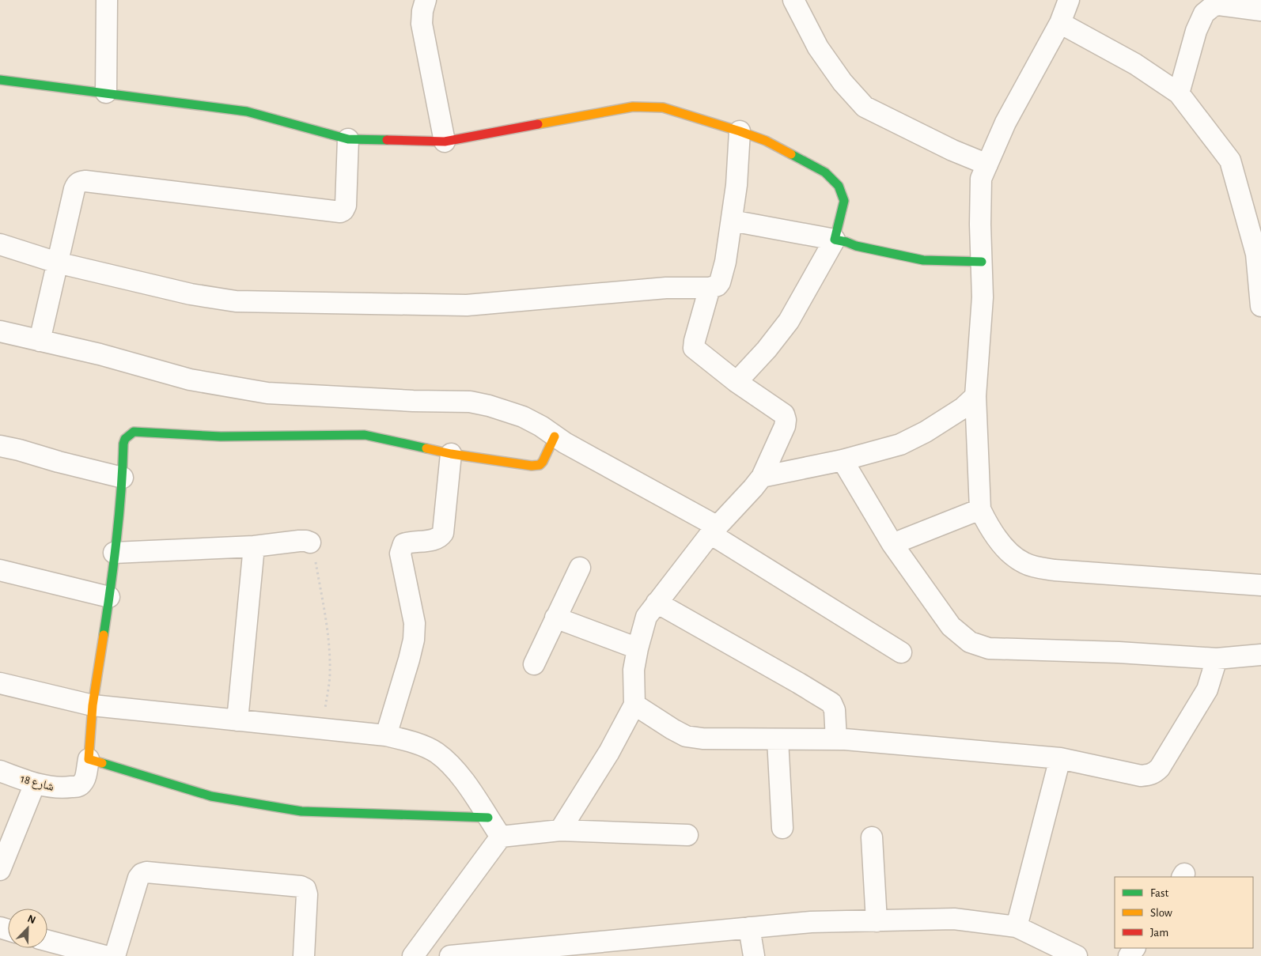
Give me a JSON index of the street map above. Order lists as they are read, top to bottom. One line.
{"streets":{"street":["شارع 18"]},"legend":["Fast","Slow","Jam"],"north":"top right"}
